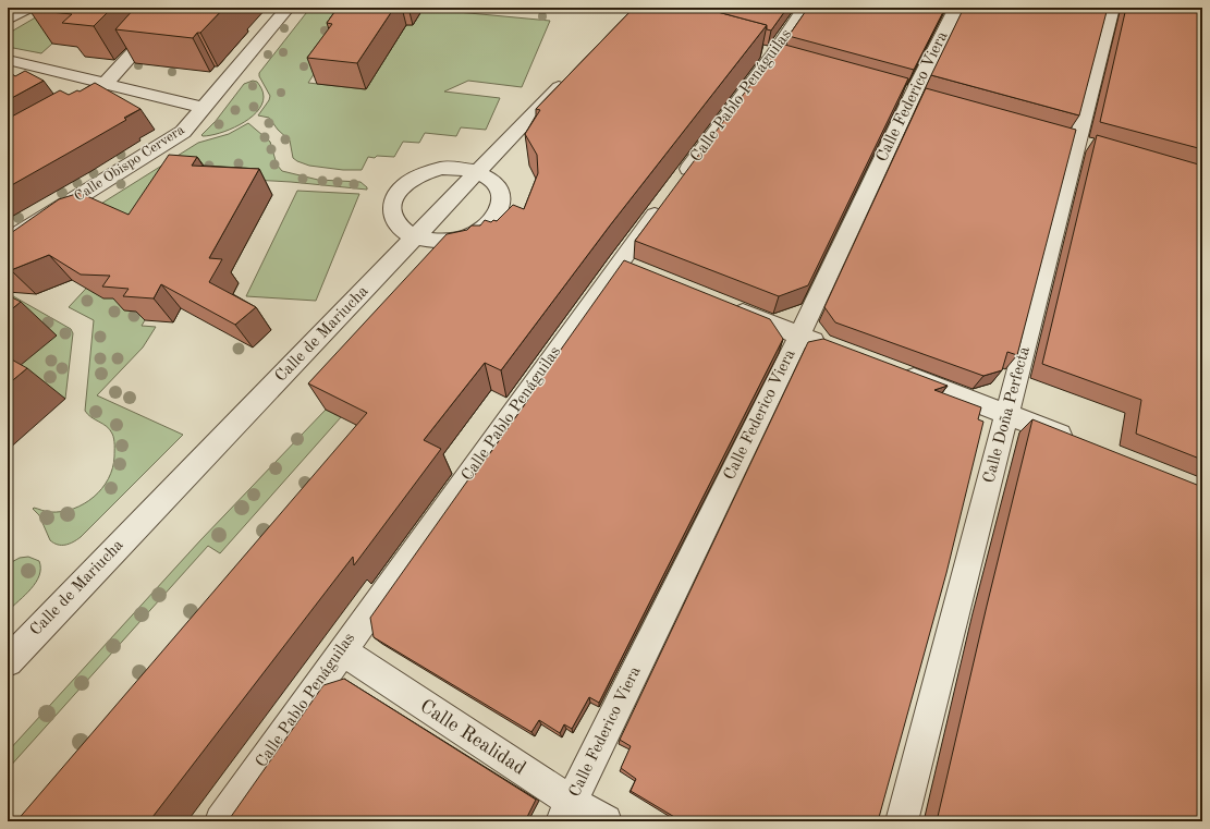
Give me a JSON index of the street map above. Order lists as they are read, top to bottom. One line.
{"streets":{"street":["Calle Pablo Penáguilas","Calle Federico Viera","Calle Obispo Cervera","Calle de Mariucha","Calle Doña Perfecta","Calle Realidad"]},"crossings":[["Calle Pablo Penáguilas","Calle Realidad"],["Calle Federico Viera","Calle Realidad"]]}
